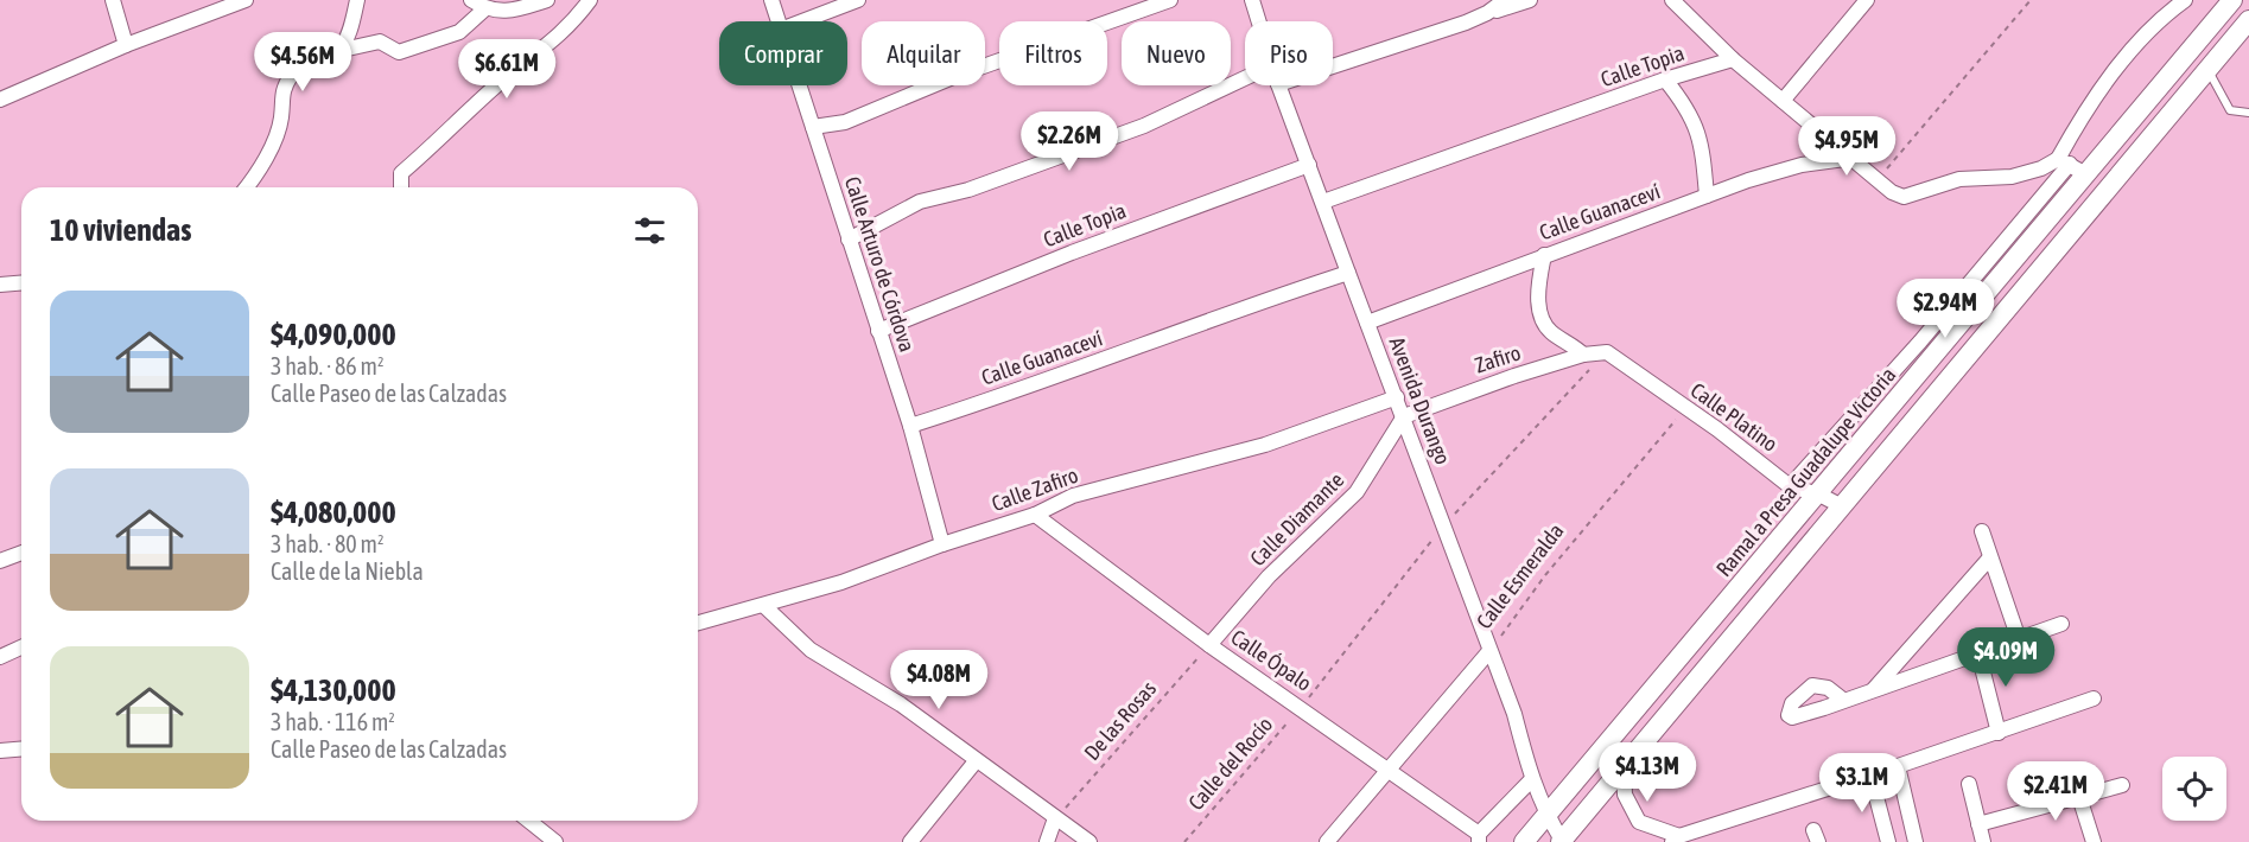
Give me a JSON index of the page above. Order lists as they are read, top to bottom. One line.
{"streets":{"main road":["Ramal a Presa Guadalupe Victoria"],"street":["Calle Topia","Calle Guanaceví","Calle Arturo de Córdova","Zafiro","Avenida Durango","Calle Platino","Calle Zafiro","Calle Diamante","Calle Esmeralda","Calle Ópalo"],"path":["De las Rosas","Calle del Rocío"]},"crossings":[["Calle Topia","Calle Arturo de Córdova"],["Calle Topia","Avenida Durango"],["Calle Guanaceví","Calle Arturo de Córdova"],["Calle Guanaceví","Avenida Durango"],["Calle Arturo de Córdova","Calle Zafiro"],["Zafiro","Avenida Durango"],["Zafiro","Calle Platino"],["Zafiro","Calle Diamante"],["Avenida Durango","Ramal a Presa Guadalupe Victoria"],["Avenida Durango","Calle Zafiro"],["Avenida Durango","Calle Diamante"],["Avenida Durango","Calle Esmeralda"],["Calle Platino","Ramal a Presa Guadalupe Victoria"],["Calle Platino","Calle Esmeralda"],["Calle Zafiro","Calle Ópalo"],["Calle Diamante","Calle Ópalo"],["Calle Diamante","De las Rosas"],["Calle Esmeralda","Calle Ópalo"],["Calle Ópalo","De las Rosas"],["Calle Ópalo","Calle del Rocío"]],"page":{"chip":["Comprar","Alquilar","Filtros","Nuevo","Piso"],"price":["$4.56M","$6.61M","$2.26M","$4.95M","$2.94M","$4.09M","$4.08M","$4.13M","$3.1M","$2.41M"],"heading":"10 viviendas","list":[{"name":"$4,090,000","note":"3 hab. · 86 m² · Calle Paseo de las Calzadas"},{"name":"$4,080,000","note":"3 hab. · 80 m² · Calle de la Niebla"},{"name":"$4,130,000","note":"3 hab. · 116 m² · Calle Paseo de las Calzadas"}]}}
